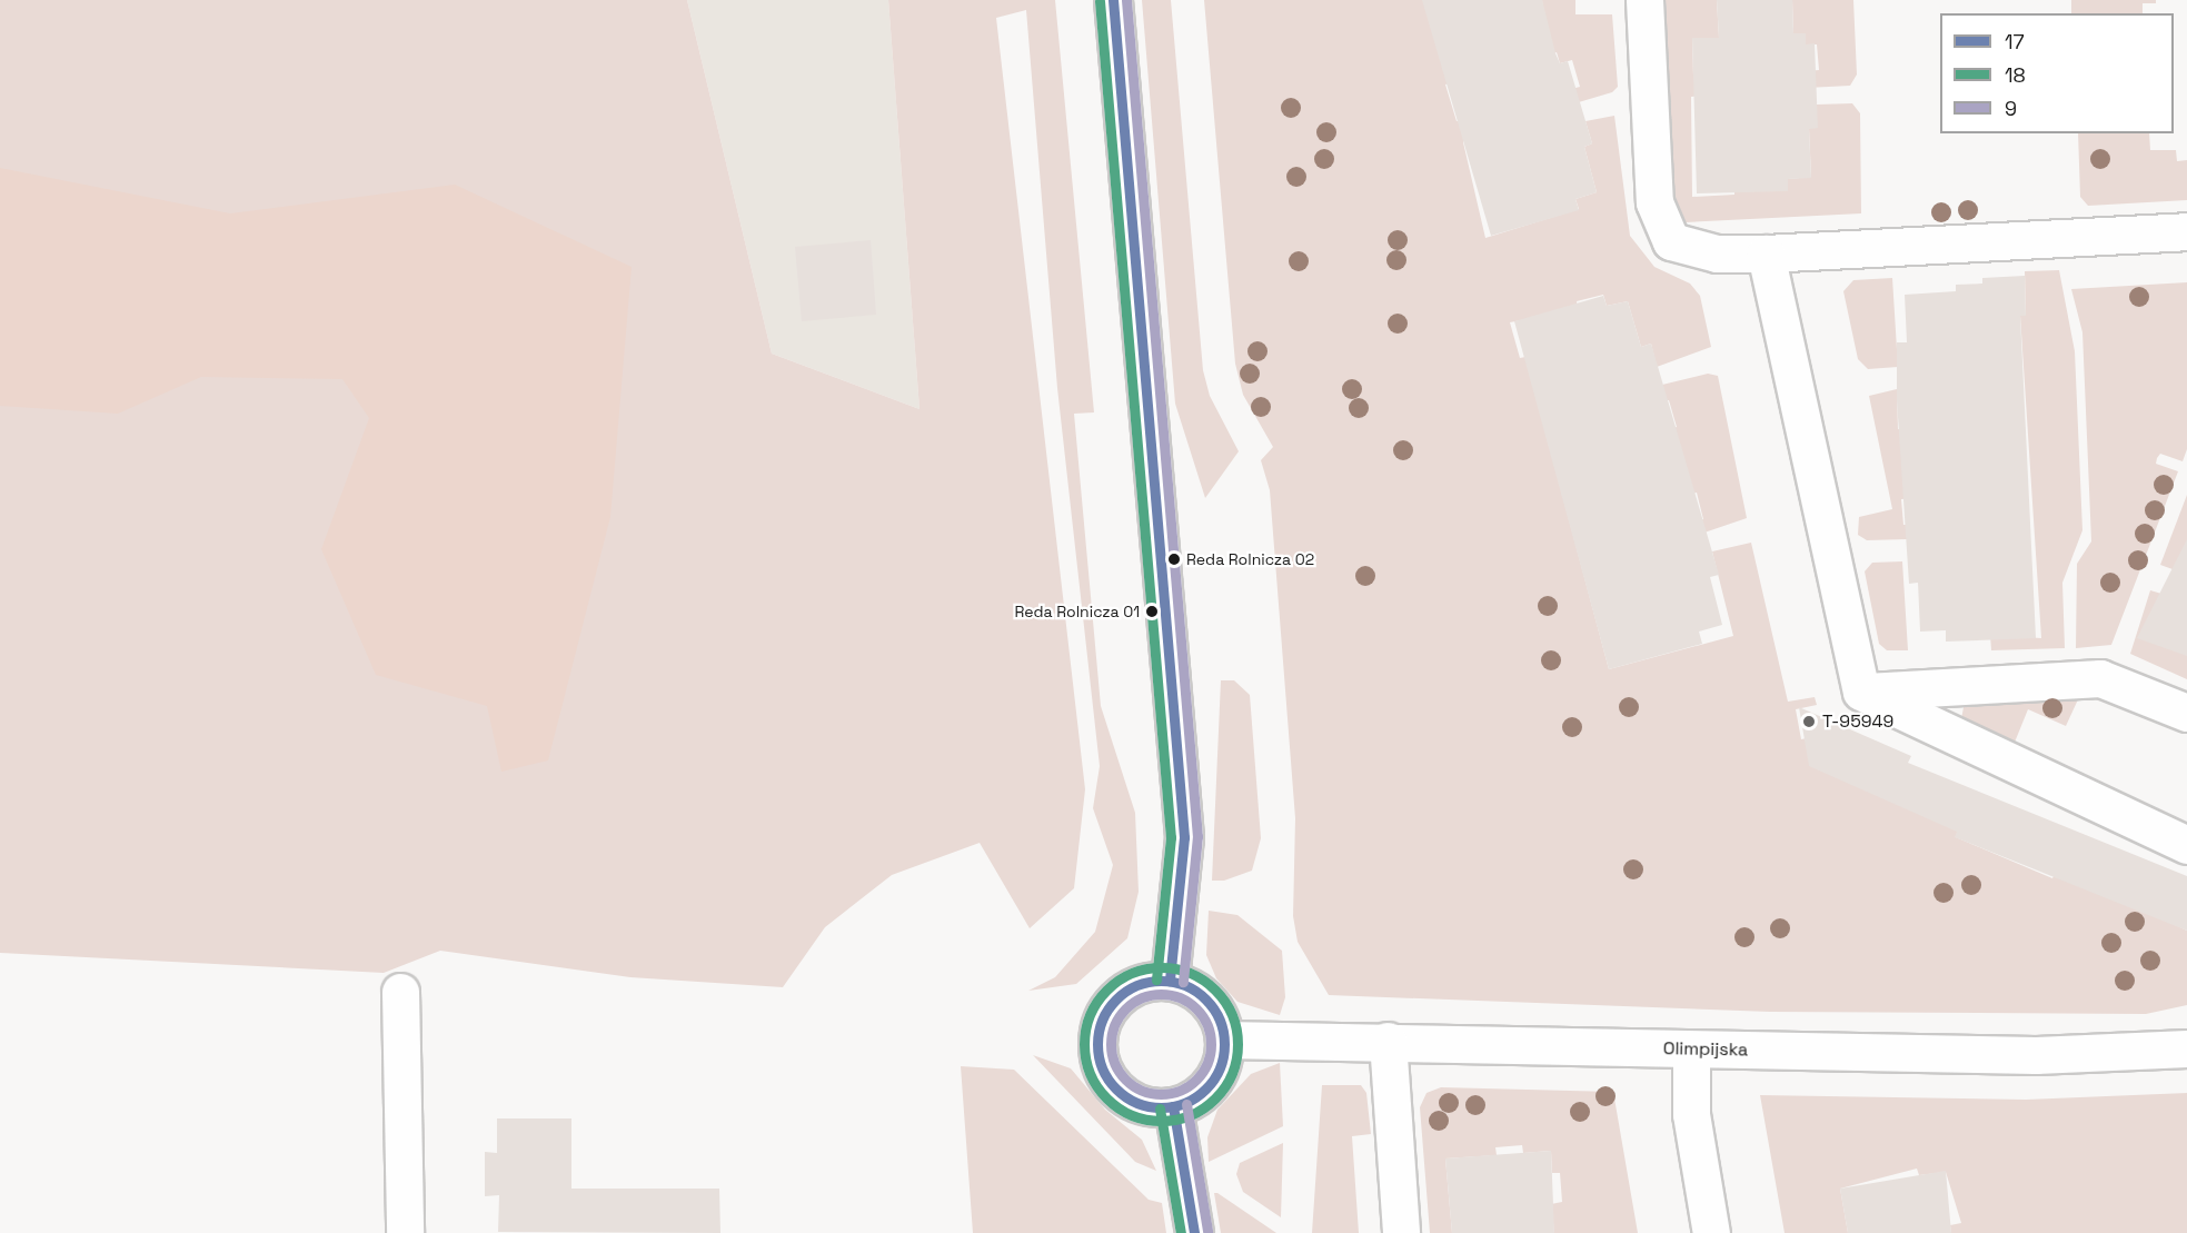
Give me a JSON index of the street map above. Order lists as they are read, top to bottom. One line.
{"streets":{"main road":["Olimpijska"]},"places":["Reda Rolnicza 02","Reda Rolnicza 01","T-95949"],"lines":["transit line 17","transit line 9","transit line 18"],"legend":["17","18","9"]}
